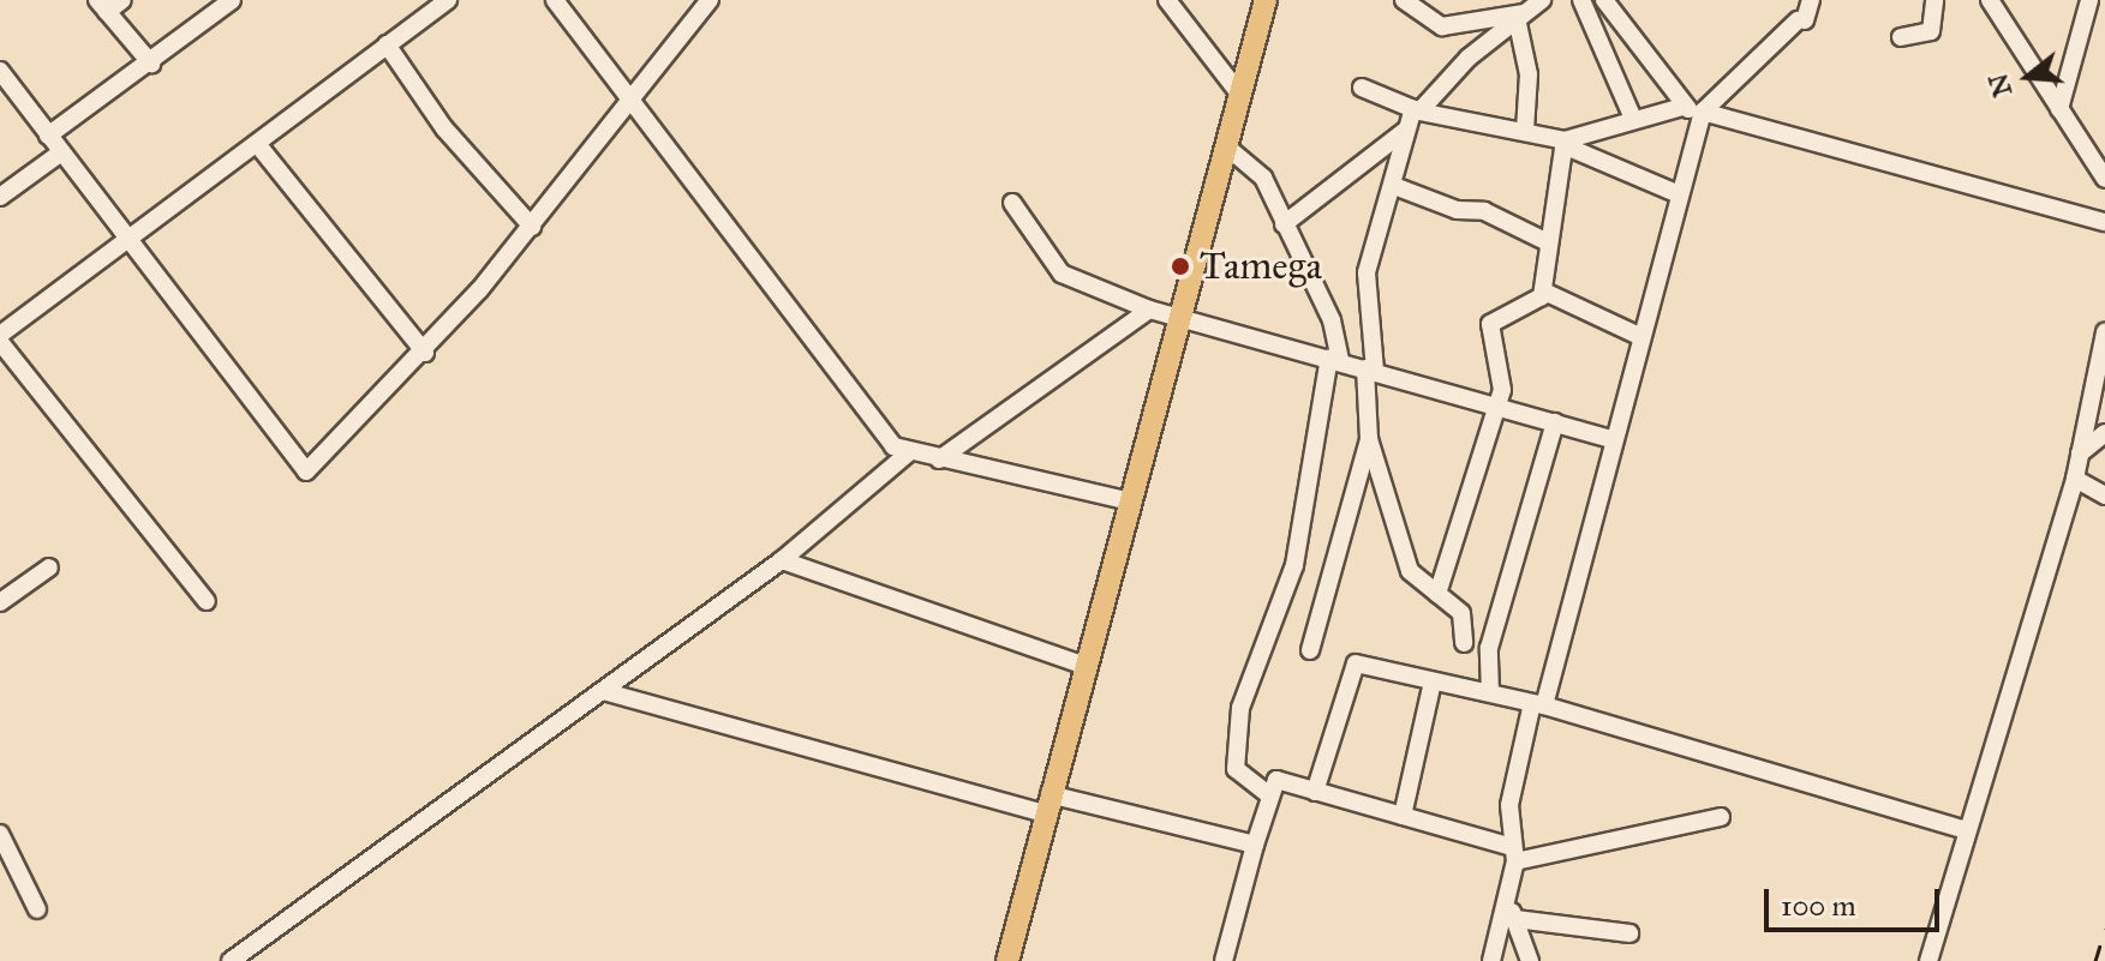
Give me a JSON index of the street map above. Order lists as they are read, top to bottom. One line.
{"places":["Tamega"],"scale_bar":"100 m","north":"left"}
